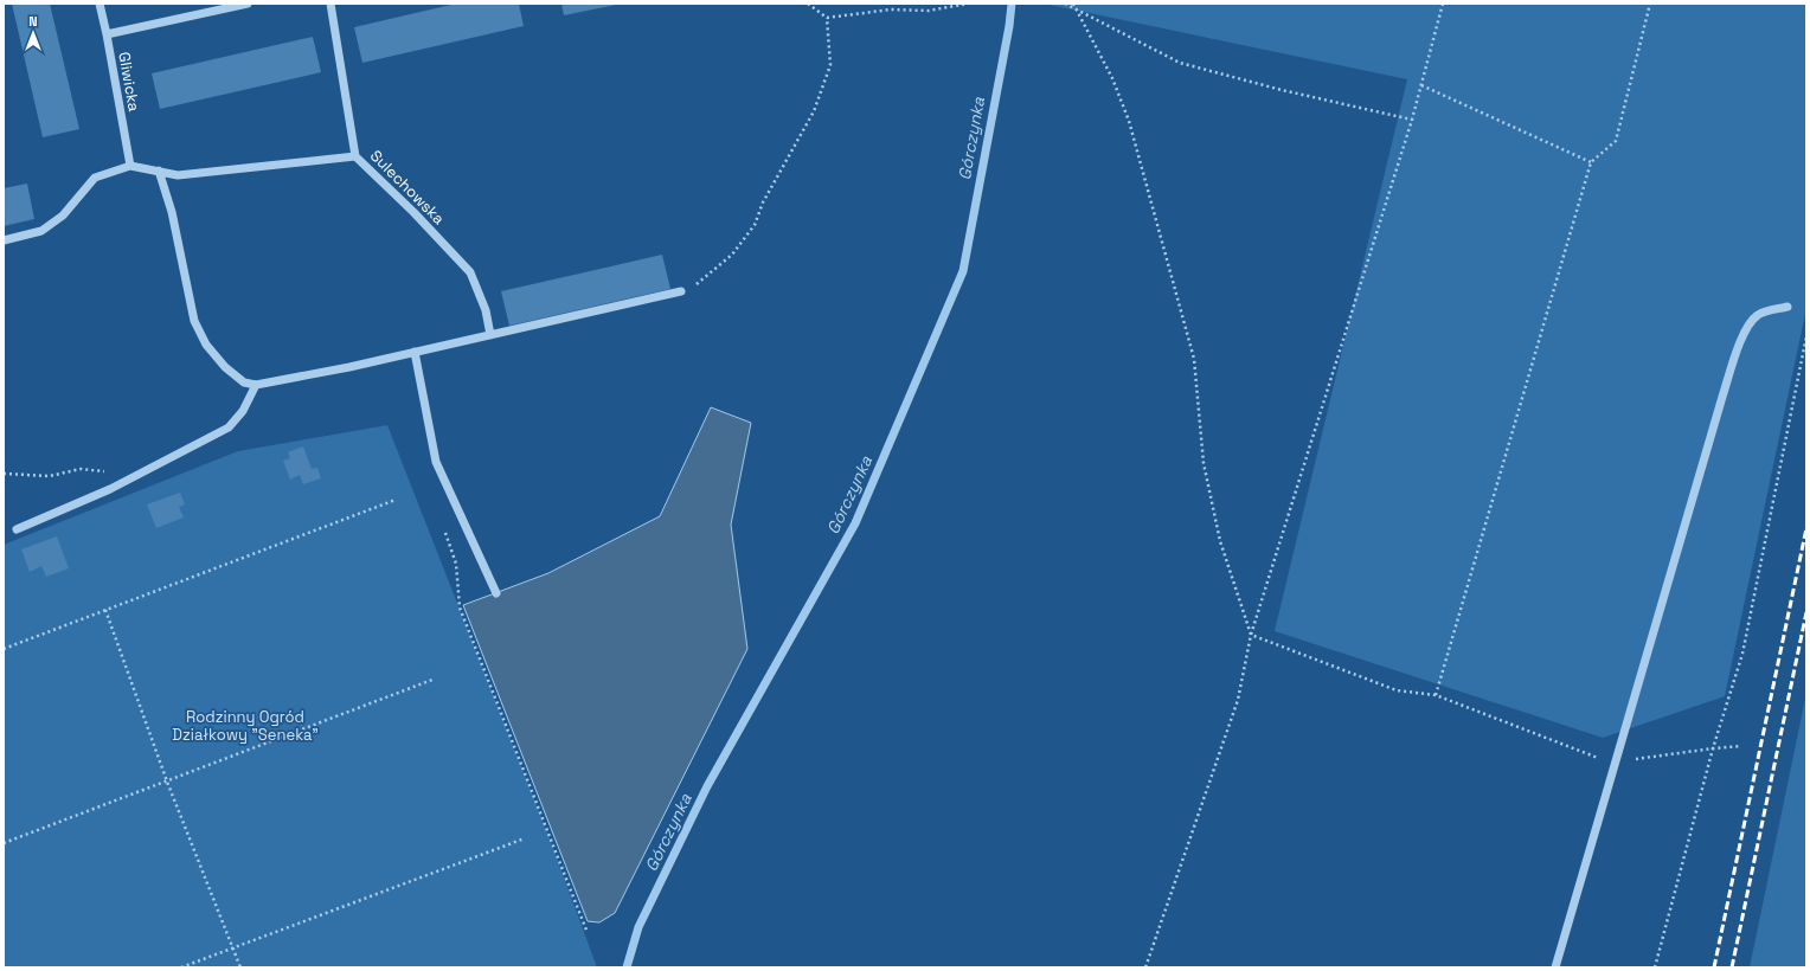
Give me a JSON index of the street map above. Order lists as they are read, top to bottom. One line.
{"streets":{"street":["Gliwicka","Sulechowska"]},"crossings":[["Gliwicka","Sulechowska"]],"water":["Górczynka"],"parks":["Rodzinny Ogród Działkowy \"Seneka\""],"north":"top"}
